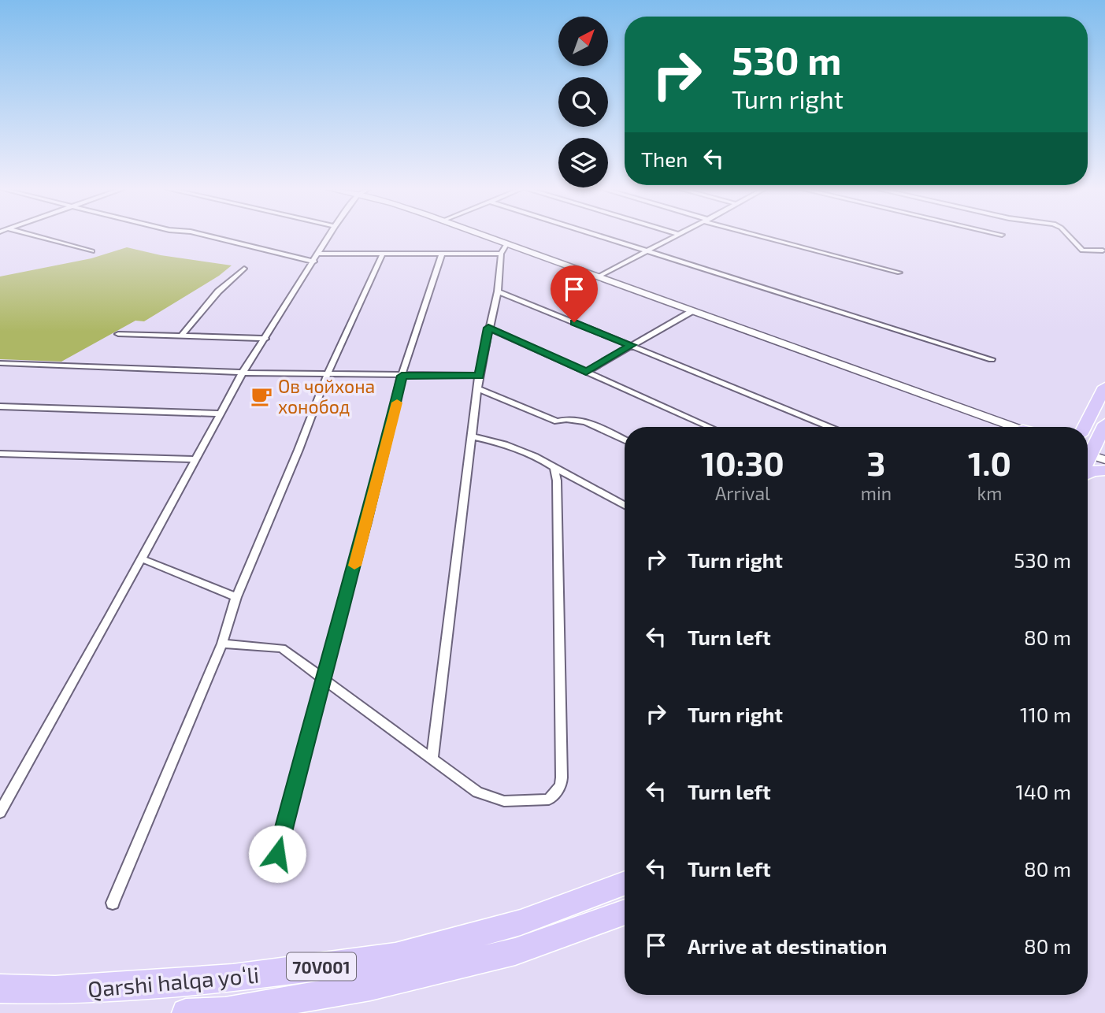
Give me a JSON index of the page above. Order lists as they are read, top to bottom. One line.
{"streets":{"highway":["70V001","Qarshi halqa yoʻli"]},"places":{"cafe":["Ов чойхона хонобод"]},"north":"top right","page":{"turn":["530 m","Turn right"],"then":"Then","eta":["10:30","Arrival","3","min","1.0","km"],"list":[{"name":"Turn right","value":"530 m"},{"name":"Turn left","value":"80 m"},{"name":"Turn right","value":"110 m"},{"name":"Turn left","value":"140 m"},{"name":"Turn left","value":"80 m"},{"name":"Arrive at destination","value":"80 m"}]}}
